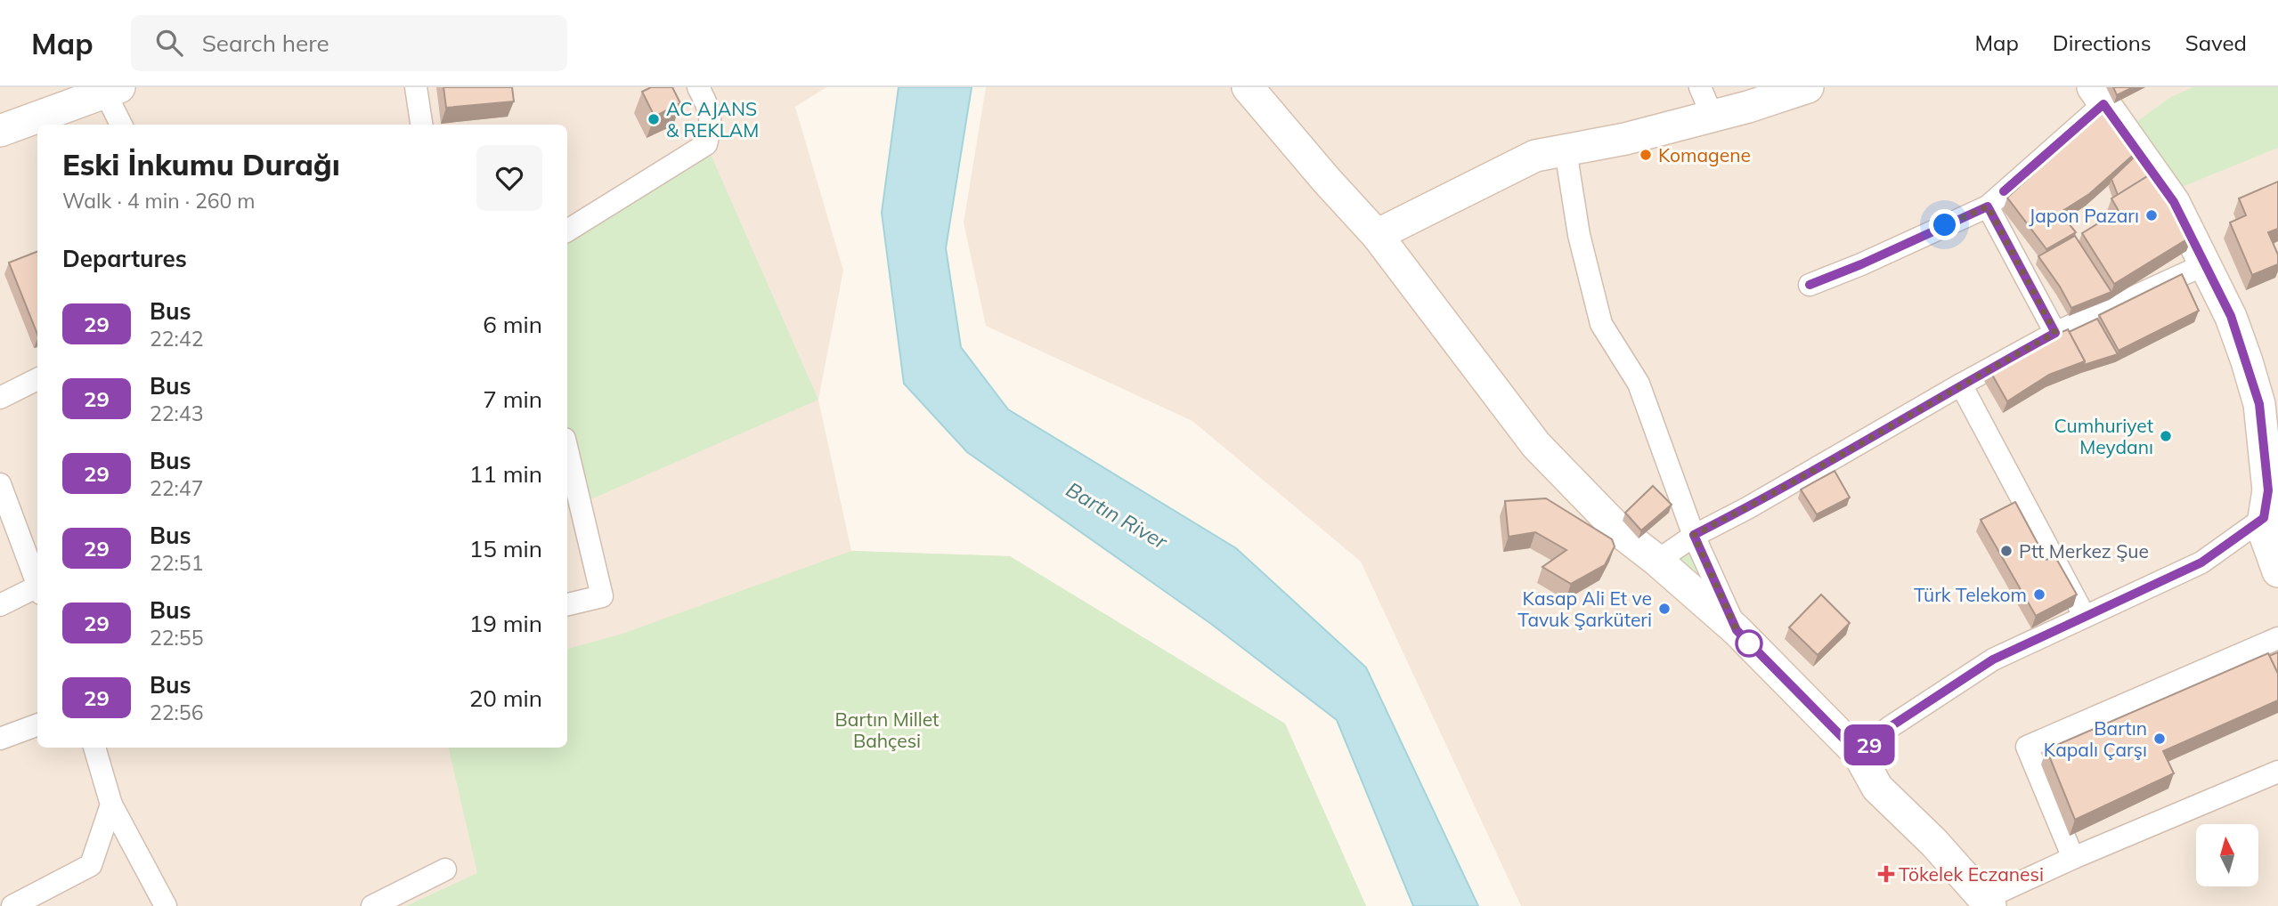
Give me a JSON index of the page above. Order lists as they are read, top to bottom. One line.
{"water":["Bartın River"],"parks":["Bartın Millet Bahçesi"],"places":{"other":["AC AJANS & REKLAM","Komagene","Japon Pazarı","Cumhuriyet Meydanı","Ptt Merkez Şue","Türk Telekom","Kasap Ali Et ve Tavuk Şarküteri","Bartın Kapalı Çarşı"],"health":["Tökelek Eczanesi"]},"lines":["bus line 29"],"north":"top","page":{"header":"Map","search":"Search here","nav":["Map","Directions","Saved"],"on_map":"29","heading":[["Eski İnkumu Durağı","Walk · 4 min · 260 m"],"Departures"],"list":[{"mark":"29","name":"Bus","note":"22:42","value":"6 min"},{"mark":"29","name":"Bus","note":"22:43","value":"7 min"},{"mark":"29","name":"Bus","note":"22:47","value":"11 min"},{"mark":"29","name":"Bus","note":"22:51","value":"15 min"},{"mark":"29","name":"Bus","note":"22:55","value":"19 min"},{"mark":"29","name":"Bus","note":"22:56","value":"20 min"}]}}
